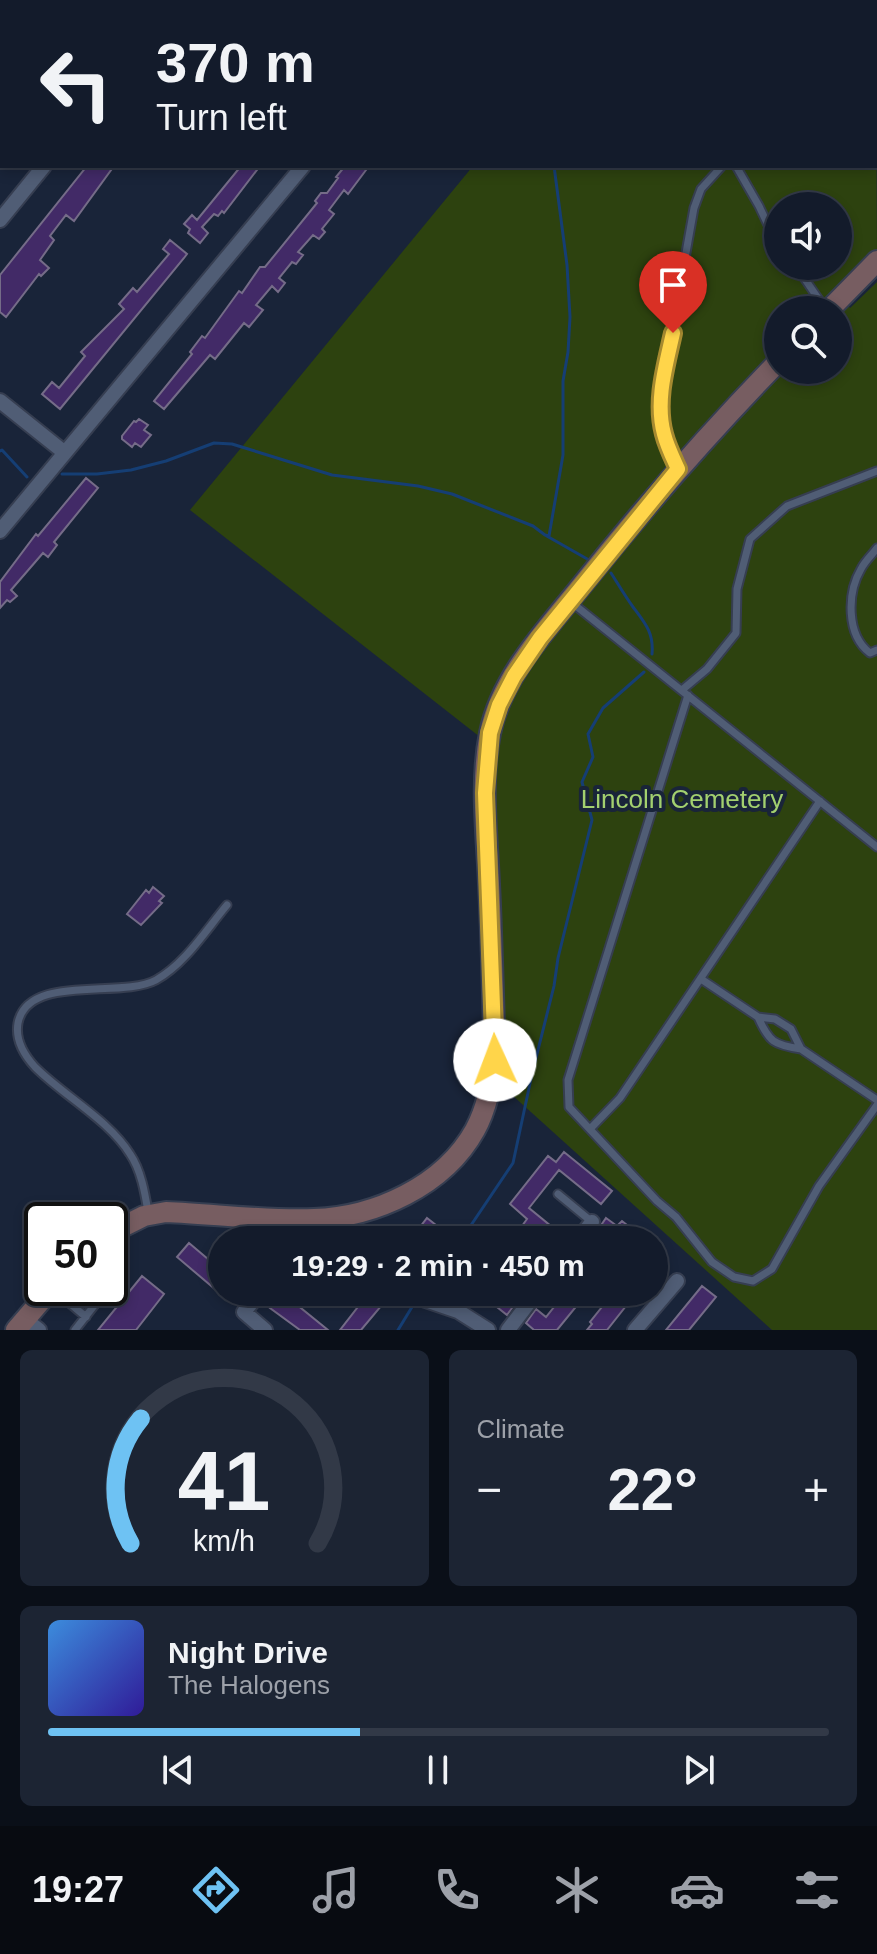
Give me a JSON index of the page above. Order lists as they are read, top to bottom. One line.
{"parks":["Lincoln Cemetery"],"page":{"turn":["370 m","Turn left"],"limit":"50","trip":"19:29 · 2 min · 450 m","tile":"Climate","heat":["−","22°","+"],"song":["Night Drive","The Halogens"],"tabs":"19:27","gauge":["41","km/h"]}}
